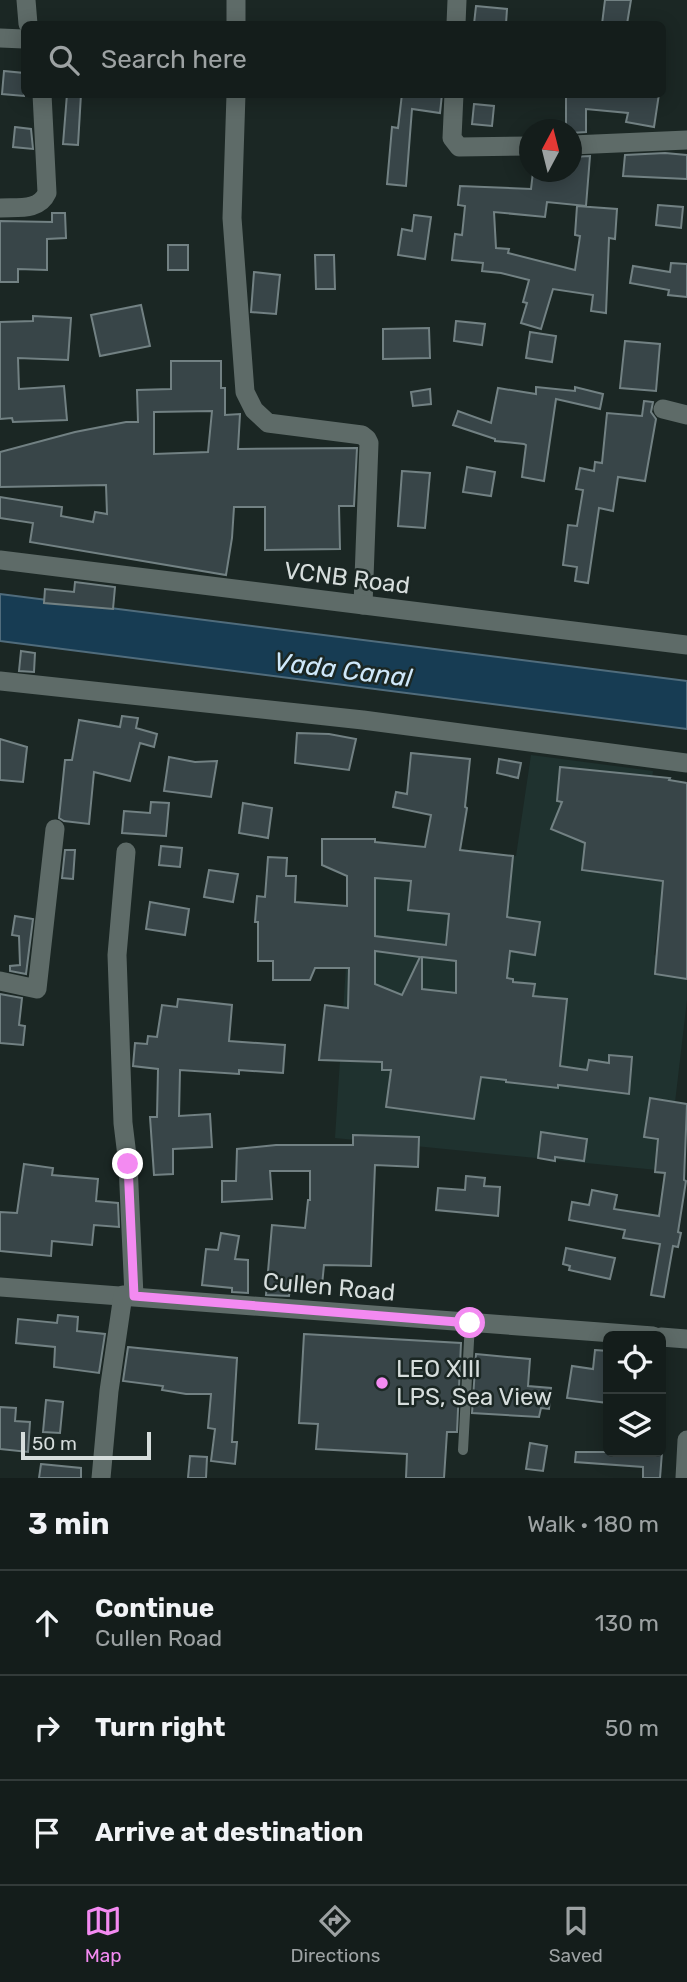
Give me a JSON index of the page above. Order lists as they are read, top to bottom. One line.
{"streets":{"main road":["VCNB Road","Cullen Road"]},"water":["Vada Canal"],"places":["LEO XIII LPS, Sea View"],"scale_bar":"50 m","north":"top","page":{"search":"Search here","scale":"50 m","heading":["3 min","Walk · 180 m"],"list":[["Continue","Cullen Road","130 m"],["Turn right","50 m"],"Arrive at destination"],"nav":["Map","Directions","Saved"]}}
